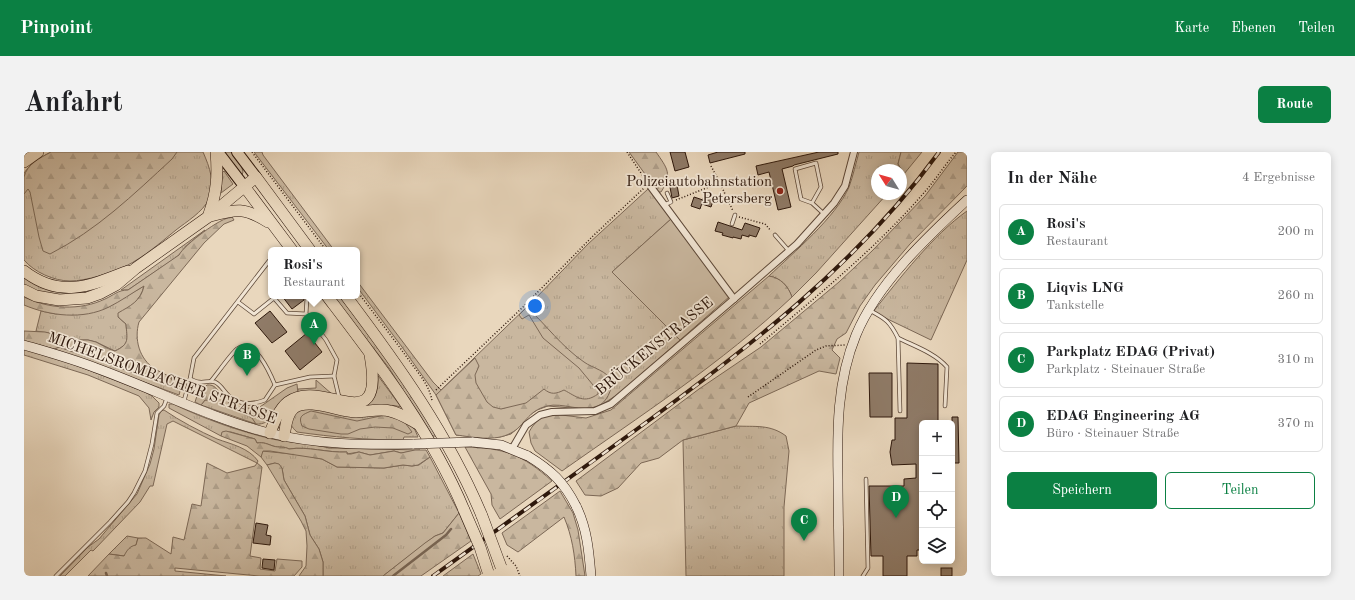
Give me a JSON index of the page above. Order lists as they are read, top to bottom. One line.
{"streets":{"main road":["MICHELSROMBACHER STRASSE"],"street":["BRÜCKENSTRASSE"]},"crossings":[["BRÜCKENSTRASSE","MICHELSROMBACHER STRASSE"]],"places":["Polizeiautobahnstation Petersberg"],"north":"top left","page":{"header":"Pinpoint","nav":["Karte","Ebenen","Teilen"],"buttons":["Route",["Speichern","Teilen"]],"title":"Anfahrt","heading":["In der Nähe","4 Ergebnisse"],"list":[{"mark":"A","name":"Rosi's","note":"Restaurant","value":"200 m"},{"mark":"B","name":"Liqvis LNG","note":"Tankstelle","value":"260 m"},{"mark":"C","name":"Parkplatz EDAG (Privat)","note":"Parkplatz · Steinauer Straße","value":"310 m"},{"mark":"D","name":"EDAG Engineering AG","note":"Büro · Steinauer Straße","value":"370 m"}],"popup":["Rosi's","Restaurant"],"pins":["A","B","D","C"],"map_buttons":["+","−"]}}
